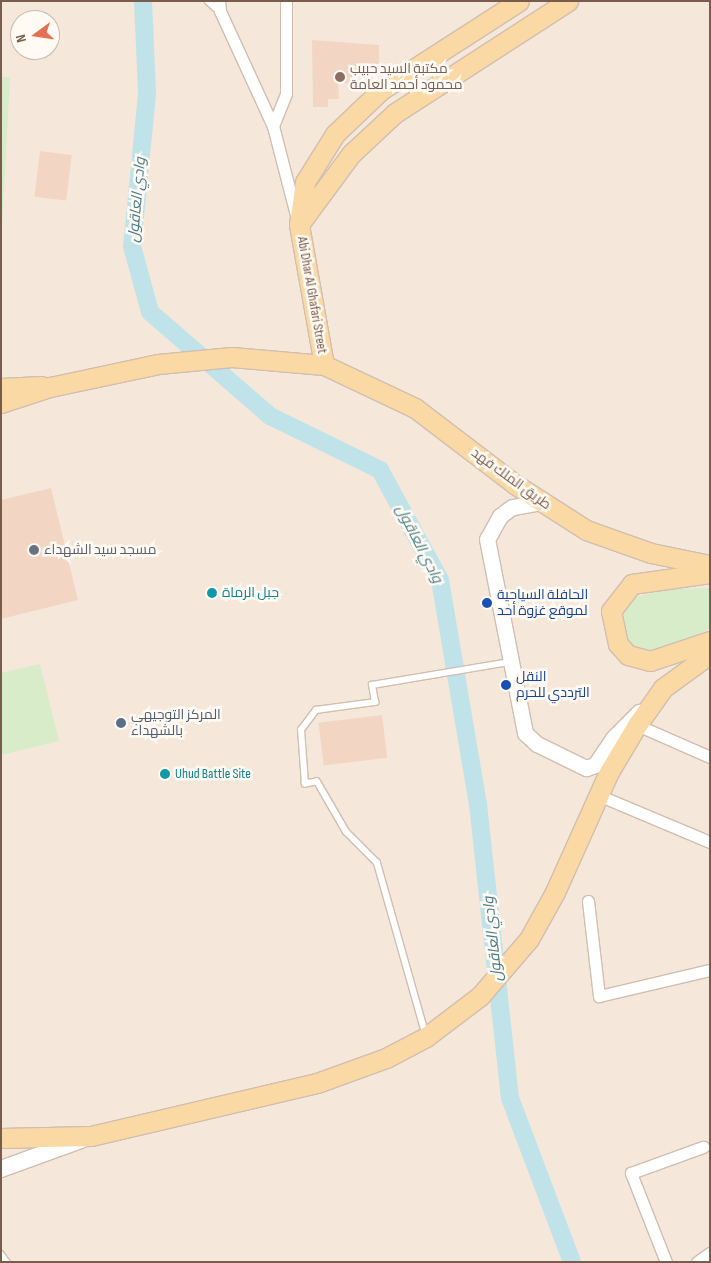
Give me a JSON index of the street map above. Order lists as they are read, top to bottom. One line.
{"streets":{"main road":["Abi Dhar Al Ghafari Street","طريق الملك فهد"]},"crossings":[["Abi Dhar Al Ghafari Street","طريق الملك فهد"]],"water":["وادي العاقول"],"places":["مكتبة السيد حبيب محمود أحمد العامة","مسجد سيد الشهداء","جبل الرماة","الحافلة السياحية لموقع غزوة أحد","النقل الترددي للحرم","المركز التوجيهي بالشهداء","Uhud Battle Site"],"north":"left"}
